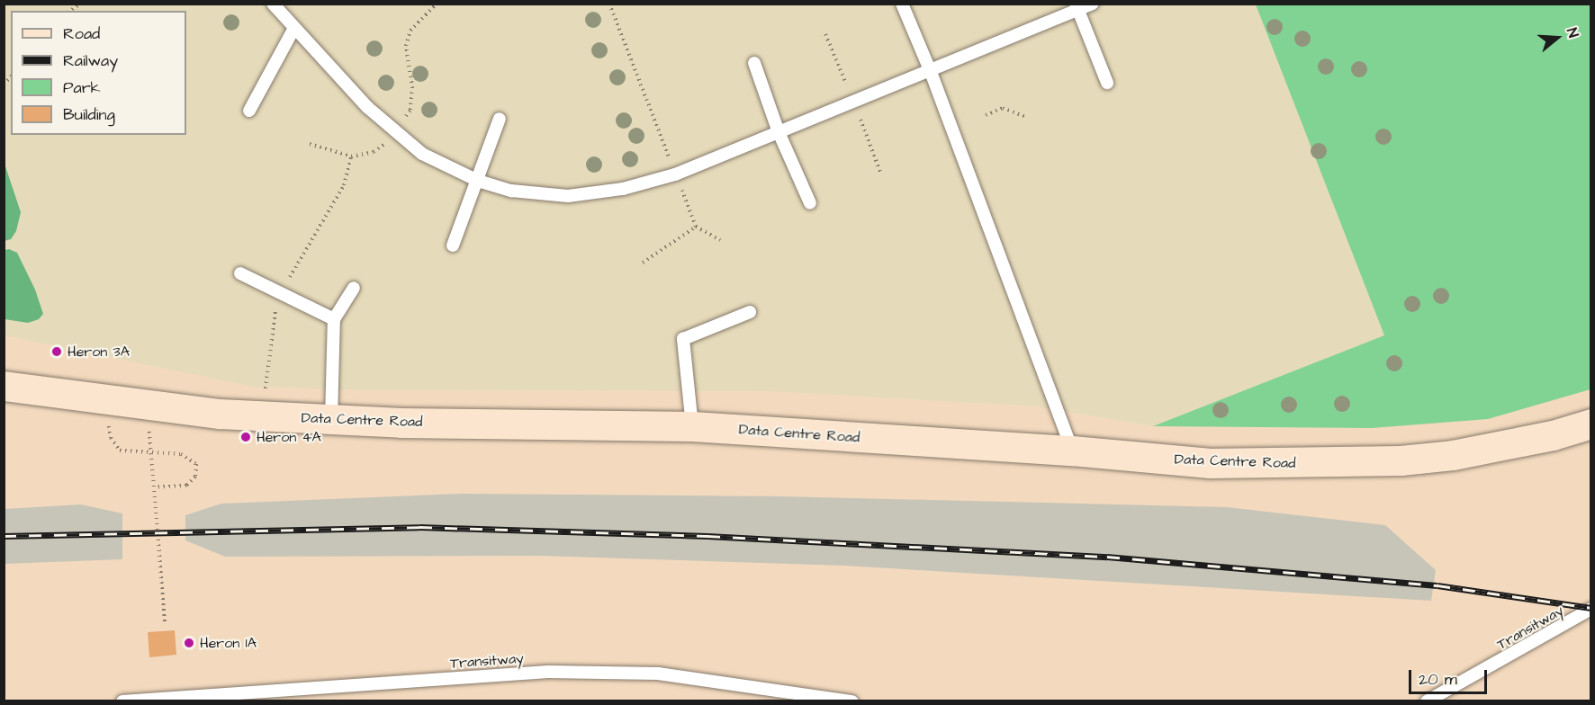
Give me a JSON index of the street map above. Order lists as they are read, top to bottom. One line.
{"streets":{"main road":["Data Centre Road"],"lane":["Transitway"]},"places":["Heron 3A","Heron 4A","Heron 1A"],"legend":["Road","Railway","Park","Building"],"scale_bar":"20 m","north":"right"}
